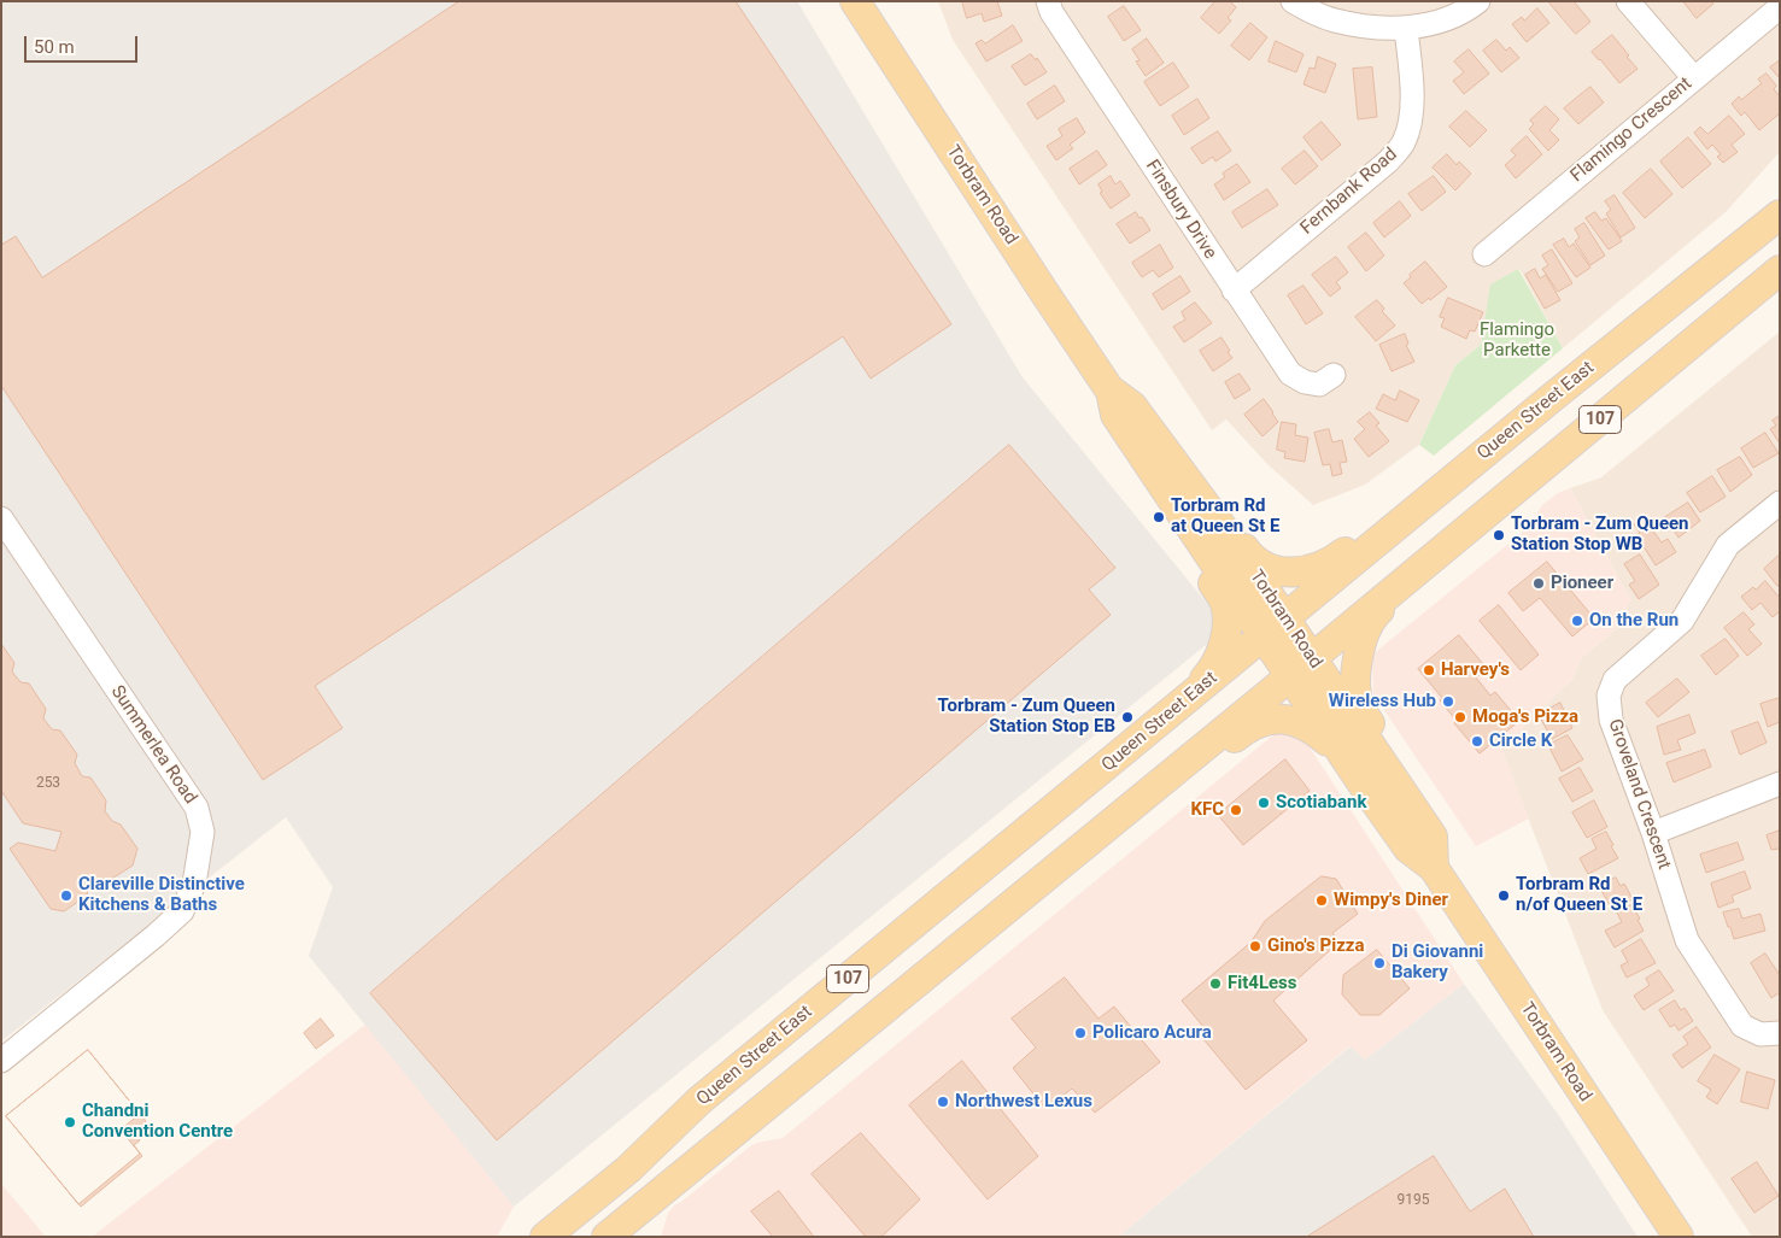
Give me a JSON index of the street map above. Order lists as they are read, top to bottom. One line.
{"streets":{"main road":["Torbram Road","Queen Street East","107"],"street":["Flamingo Crescent","Fernbank Road","Finsbury Drive","Summerlea Road","Groveland Crescent"]},"crossings":[["Fernbank Road","Finsbury Drive"],["Torbram Road","Queen Street East"],["Torbram Road","107"]],"parks":["Flamingo Parkette"],"places":["Torbram Rd at Queen St E","Torbram - Zum Queen Station Stop WB","Pioneer","On the Run","Harvey's","Wireless Hub","Torbram - Zum Queen Station Stop EB","Moga's Pizza","Circle K","Scotiabank","KFC","Clareville Distinctive Kitchens & Baths","Torbram Rd n/of Queen St E","Wimpy's Diner","Gino's Pizza","Di Giovanni Bakery","Fit4Less","Policaro Acura","Northwest Lexus","Chandni Convention Centre"],"house_numbers":["253","9195"],"scale_bar":"50 m"}
